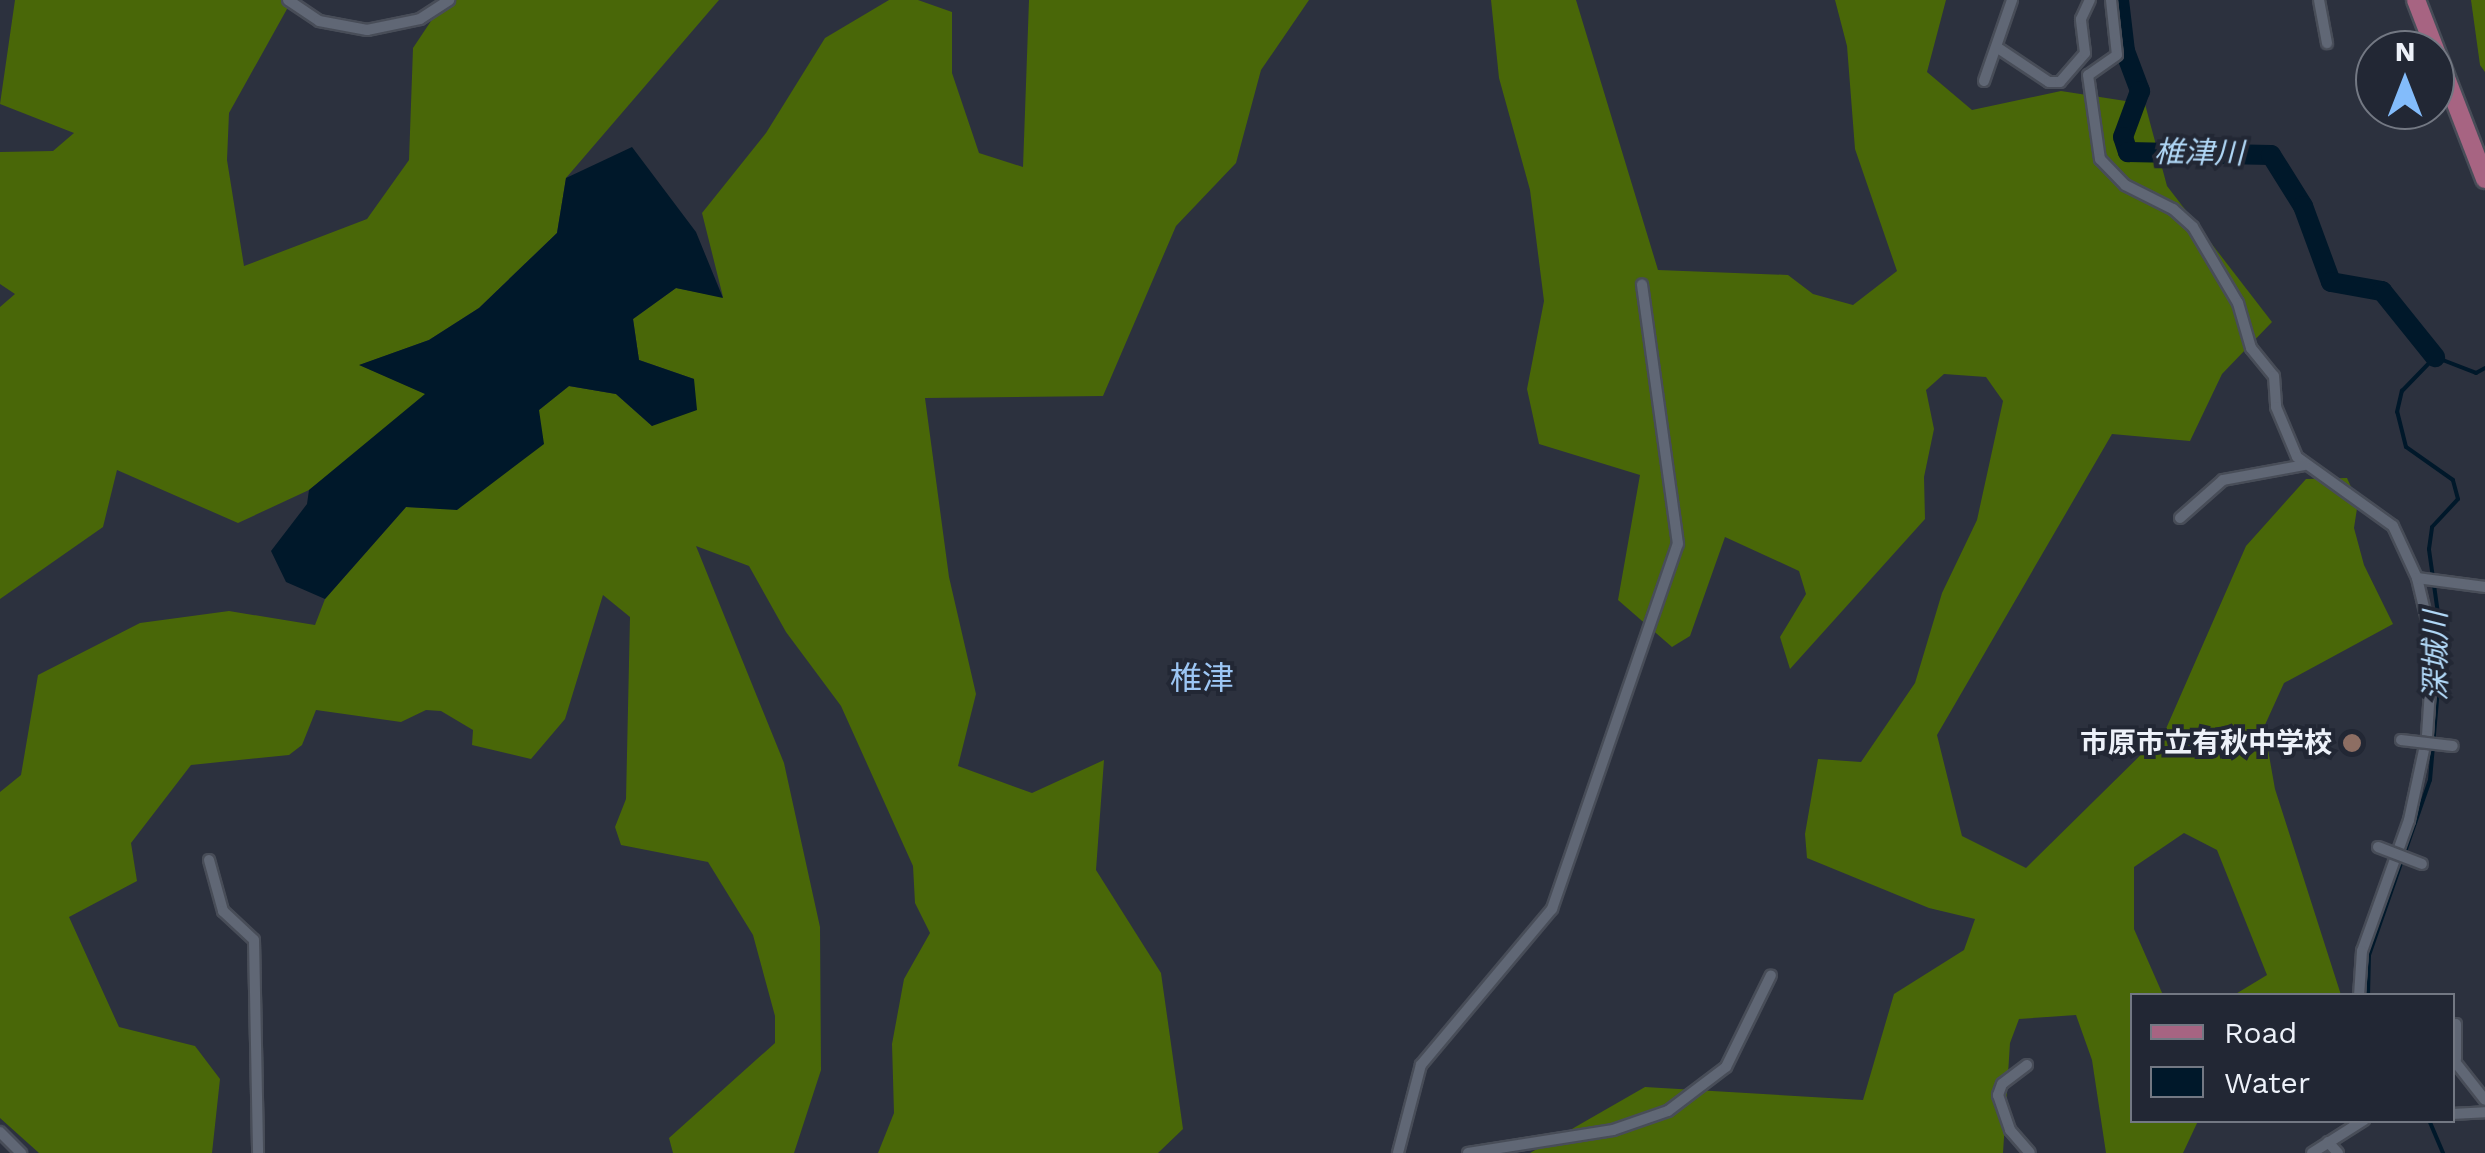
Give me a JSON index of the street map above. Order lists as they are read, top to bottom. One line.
{"districts":["椎津"],"water":["椎津川","深城川"],"places":["市原市立有秋中学校"],"legend":["Road","Water"],"north":"top"}
